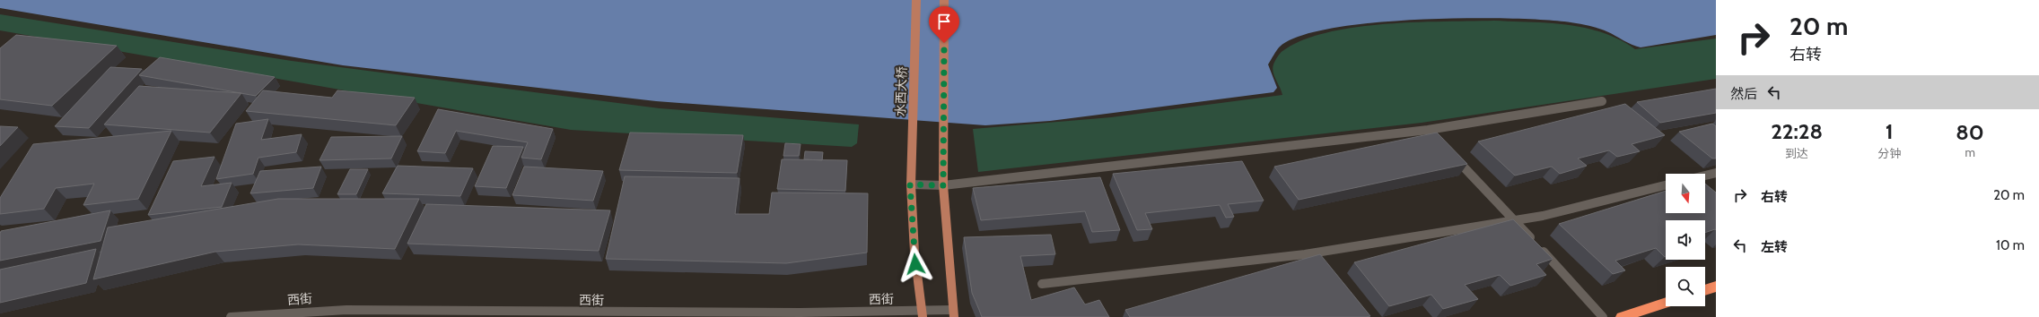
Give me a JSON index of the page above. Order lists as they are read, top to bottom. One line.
{"streets":{"main road":["水西大桥"],"street":["西街"]},"crossings":[["水西大桥","西街"]],"north":"bottom","page":{"turn":["20 m","右转"],"then":"然后","eta":["22:28","到达","1","分钟","80","m"],"list":[{"name":"右转","value":"20 m"},{"name":"左转","value":"10 m"}]}}
